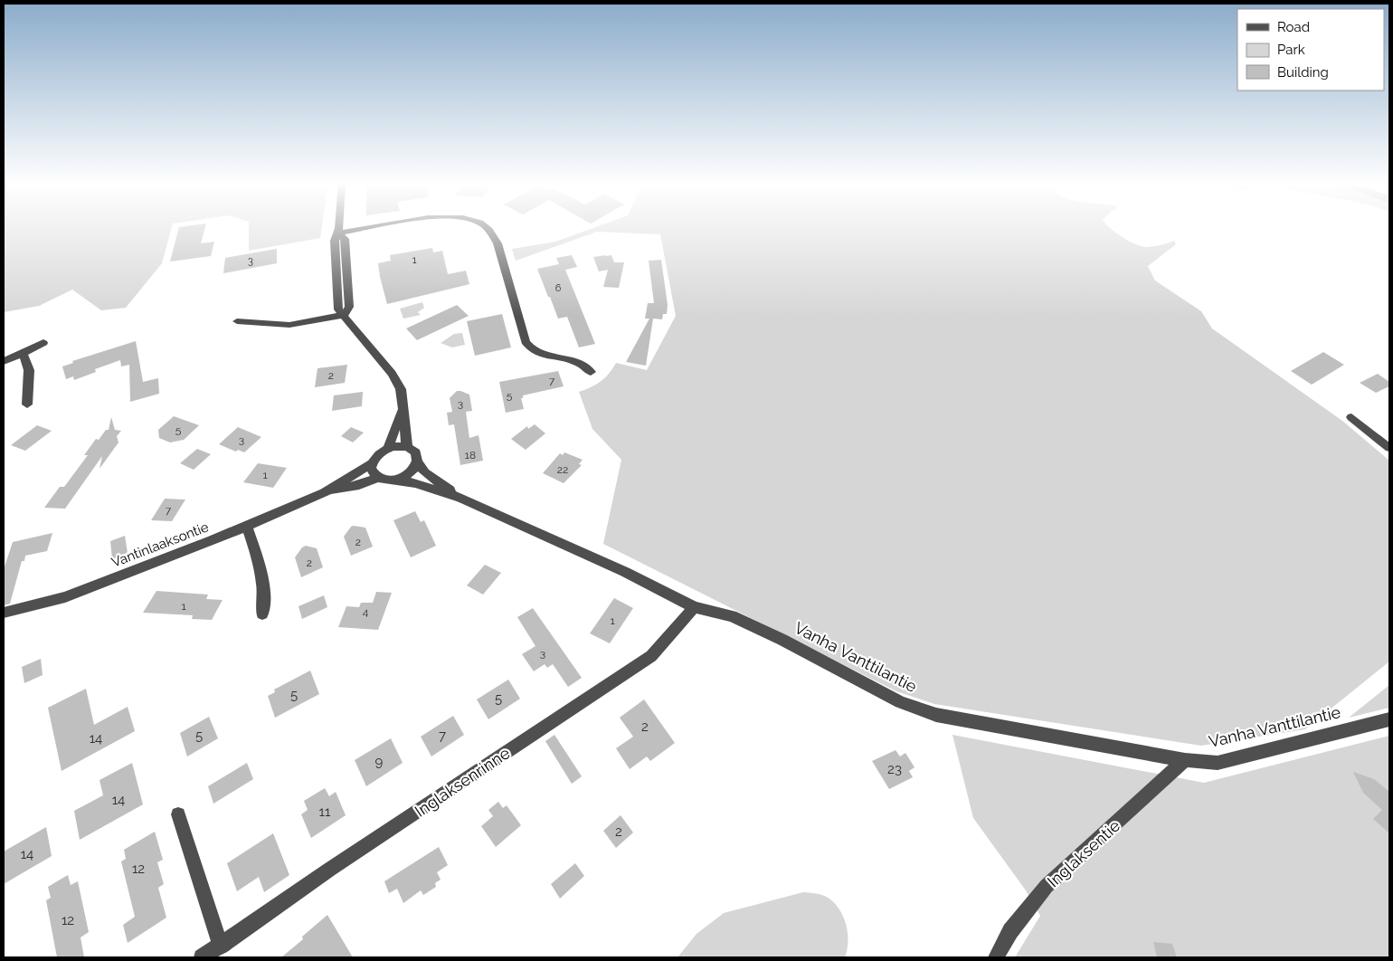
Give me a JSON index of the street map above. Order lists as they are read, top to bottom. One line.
{"streets":{"street":["Vantinlaaksontie","Vanha Vanttilantie","Inglaksenrinne","Inglaksentie"]},"crossings":[["Vantinlaaksontie","Vanha Vanttilantie"],["Vanha Vanttilantie","Inglaksenrinne"],["Vanha Vanttilantie","Inglaksentie"]],"house_numbers":["1","3","6","2","7","5","3","5","3","18","22","1","7","2","2","1","4","1","3","5","5","2","5","7","14","9","23","14","11","2","14","12","12"],"legend":["Road","Park","Building"]}
